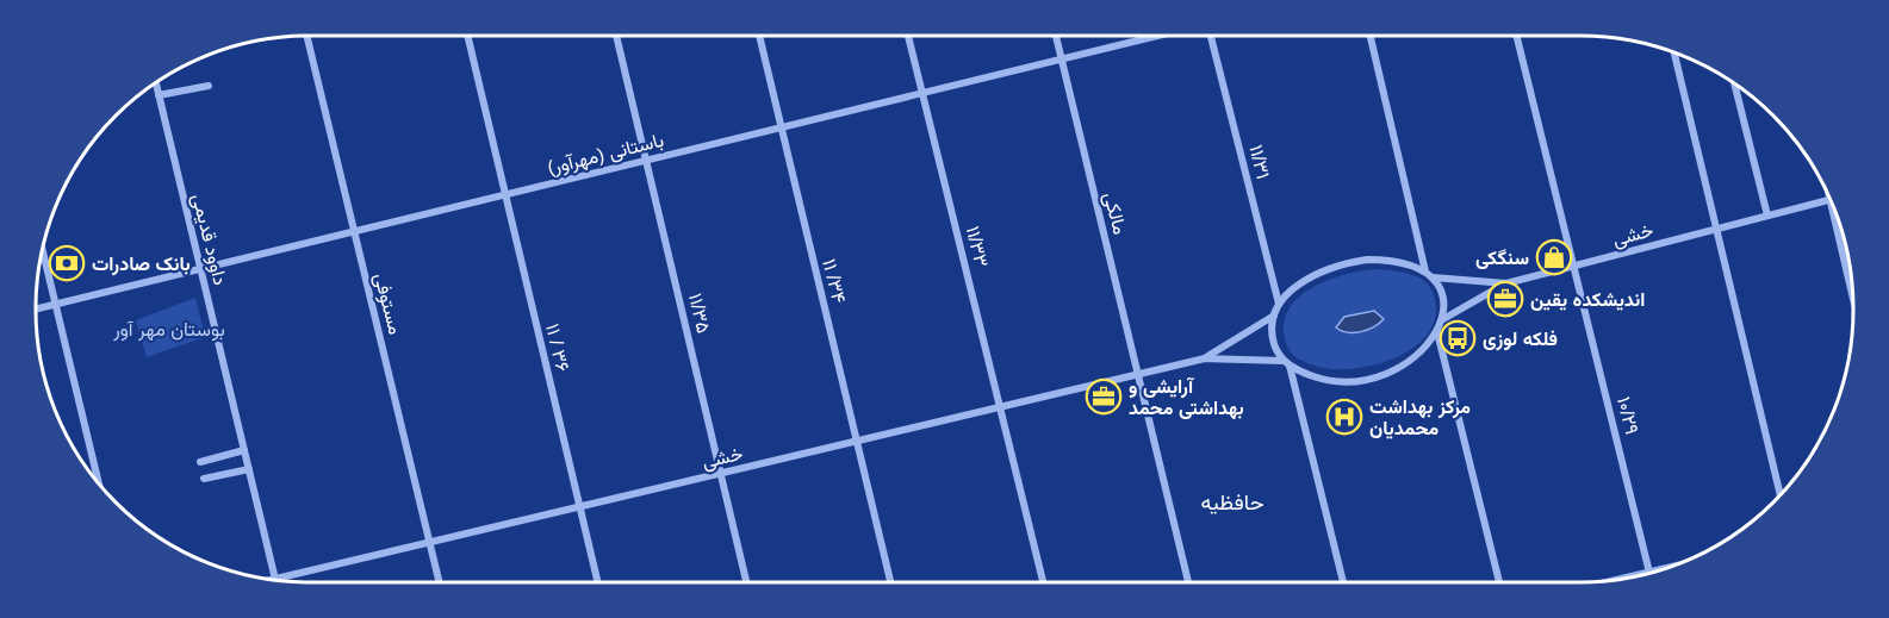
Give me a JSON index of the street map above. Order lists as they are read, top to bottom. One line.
{"streets":{"street":["باستانی (مهرآور)","۱۱/۳۱","مالکی","خشی","داوود قدیمی","۱۱/۳۳","۱۱ /۳۴","مستوفی","۱۱/۳۵","۱۱ / ۳۶","۱۰/۲۹"]},"crossings":[["باستانی (مهرآور)","مالکی"],["باستانی (مهرآور)","داوود قدیمی"],["باستانی (مهرآور)","۱۱/۳۳"],["باستانی (مهرآور)","۱۱ /۳۴"],["باستانی (مهرآور)","مستوفی"],["باستانی (مهرآور)","۱۱/۳۵"],["باستانی (مهرآور)","۱۱ / ۳۶"],["۱۱/۳۱","خشی"],["مالکی","خشی"],["خشی","داوود قدیمی"],["خشی","۱۱/۳۳"],["خشی","۱۱ /۳۴"],["خشی","مستوفی"],["خشی","۱۱/۳۵"],["خشی","۱۱ / ۳۶"],["خشی","۱۰/۲۹"]],"districts":["حافظیه"],"parks":["بوستان مهر آور"],"places":{"shop":["سنگکی"],"bank":["بانک صادرات"],"office":["اندیشکده یقین","آرایشی و بهداشتی محمد"],"bus stop":["فلکه لوزی"],"hospital":["مرکز بهداشت محمدیان"]}}
